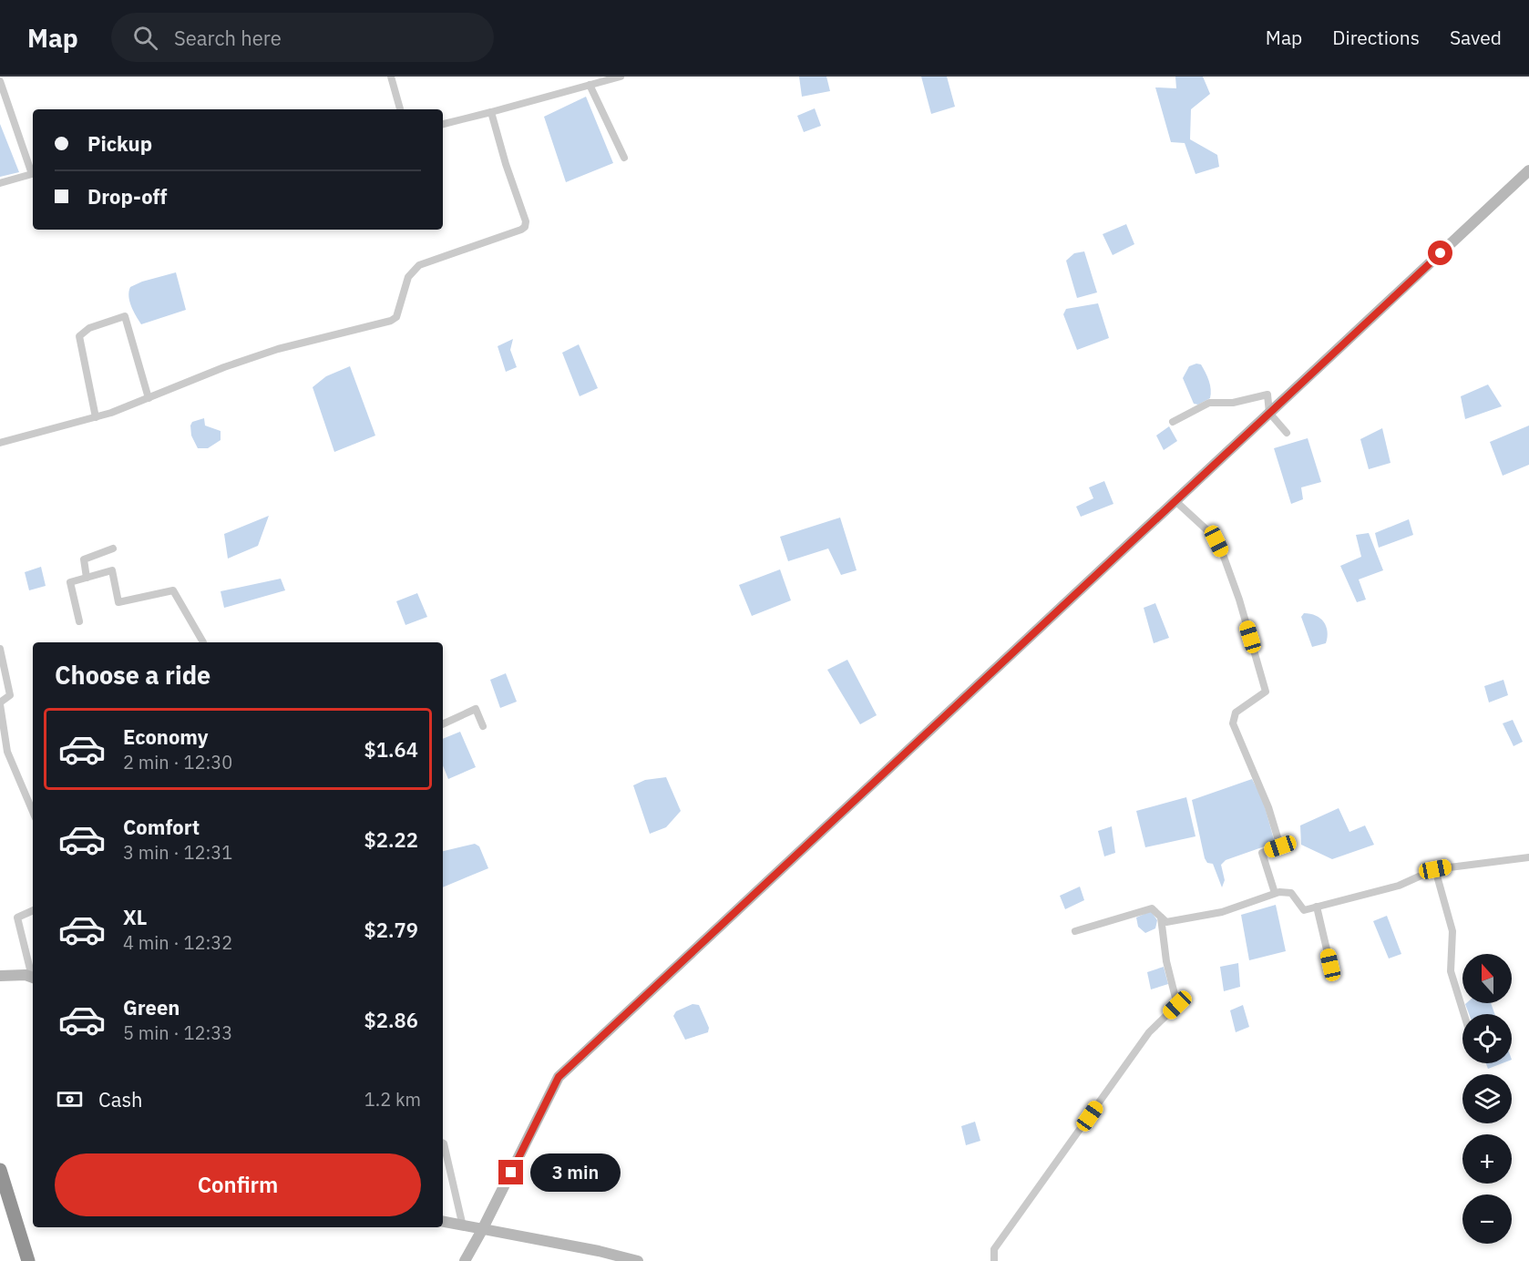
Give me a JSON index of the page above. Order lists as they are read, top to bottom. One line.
{"north":"top","page":{"header":"Map","search":"Search here","nav":["Map","Directions","Saved"],"banner":["Pickup","Drop-off"],"heading":"Choose a ride","list":[{"name":"Economy","note":"2 min · 12:30","value":"$1.64"},{"name":"Comfort","note":"3 min · 12:31","value":"$2.22"},{"name":"XL","note":"4 min · 12:32","value":"$2.79"},{"name":"Green","note":"5 min · 12:33","value":"$2.86"}],"map_buttons":["+","−"],"pay":["Cash","1.2 km"],"buttons":"Confirm","bubble":"3 min"}}
